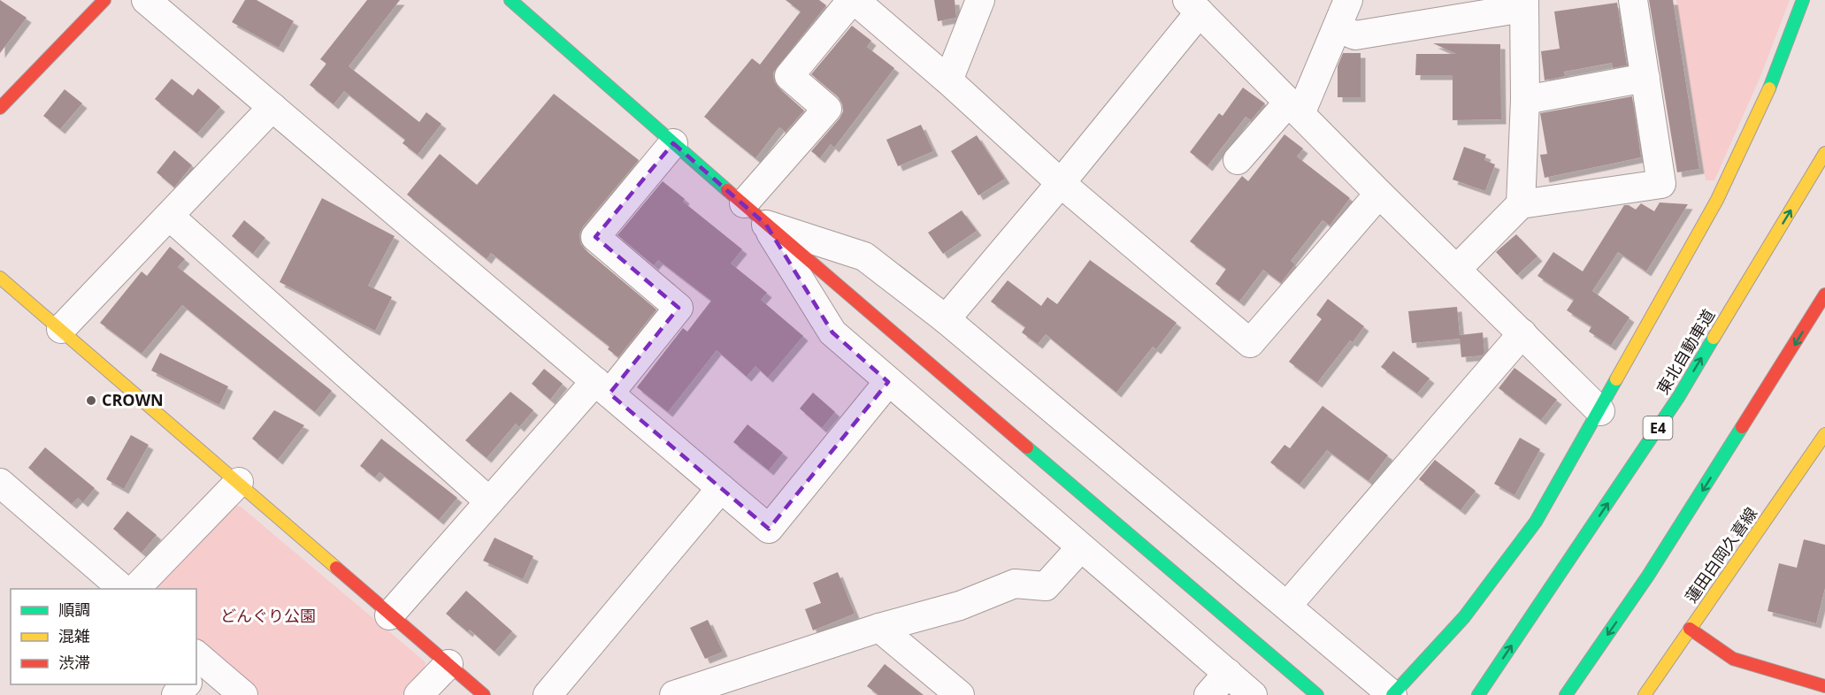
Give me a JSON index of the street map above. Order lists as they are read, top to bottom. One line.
{"streets":{"main road":["東北自動車道","E4","蓮田白岡久喜線"]},"parks":["どんぐり公園"],"places":["CROWN"],"legend":["順調","混雑","渋滞"]}
